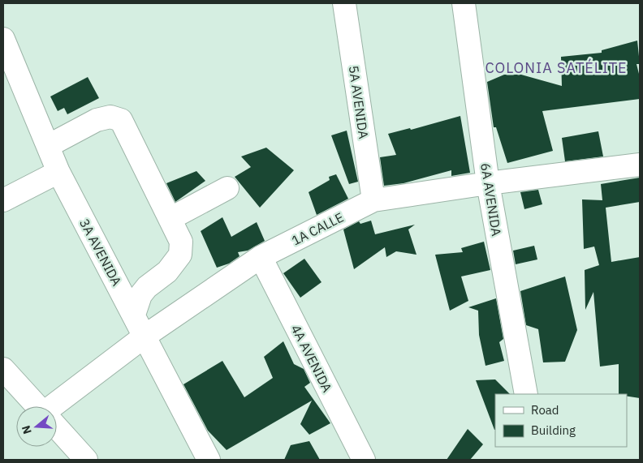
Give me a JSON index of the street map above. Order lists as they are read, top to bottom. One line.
{"streets":{"street":["5A AVENIDA","6A AVENIDA","1A CALLE","3A AVENIDA","4A AVENIDA"]},"crossings":[["5A AVENIDA","1A CALLE"],["6A AVENIDA","1A CALLE"],["1A CALLE","3A AVENIDA"],["1A CALLE","4A AVENIDA"]],"districts":["COLONIA SATÉLITE"],"legend":["Road","Building"],"north":"left"}
